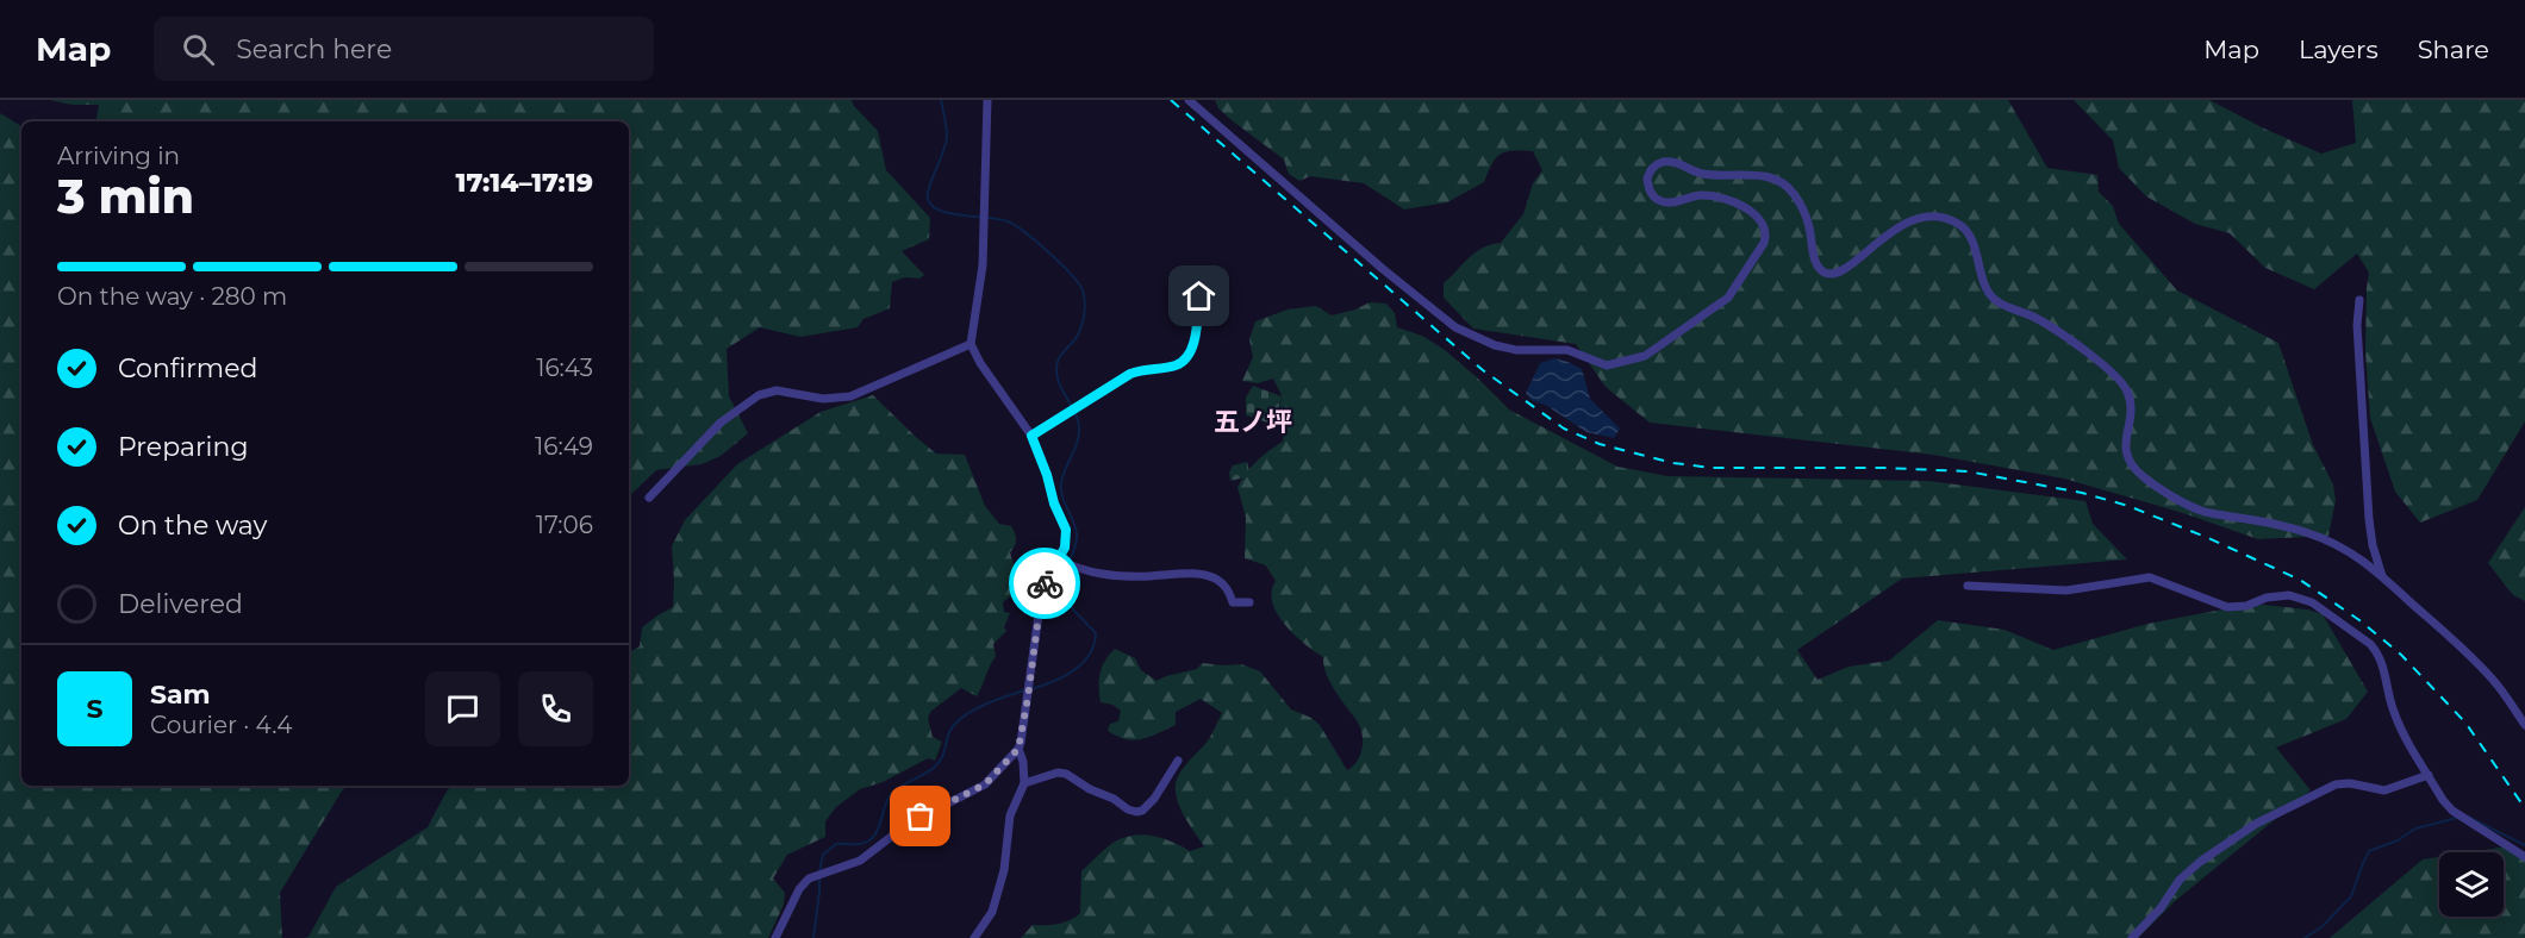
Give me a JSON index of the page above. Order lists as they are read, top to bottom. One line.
{"districts":["五ノ坪"],"page":{"header":"Map","search":"Search here","nav":["Map","Layers","Share"],"heading":["3 min","Arriving in","17:14–17:19"],"panel":["Sam","Courier · 4.4"],"bar":"On the way · 280 m","list":[["Confirmed","16:43"],["Preparing","16:49"],["On the way","17:06"],"Delivered"],"round":"S"}}
